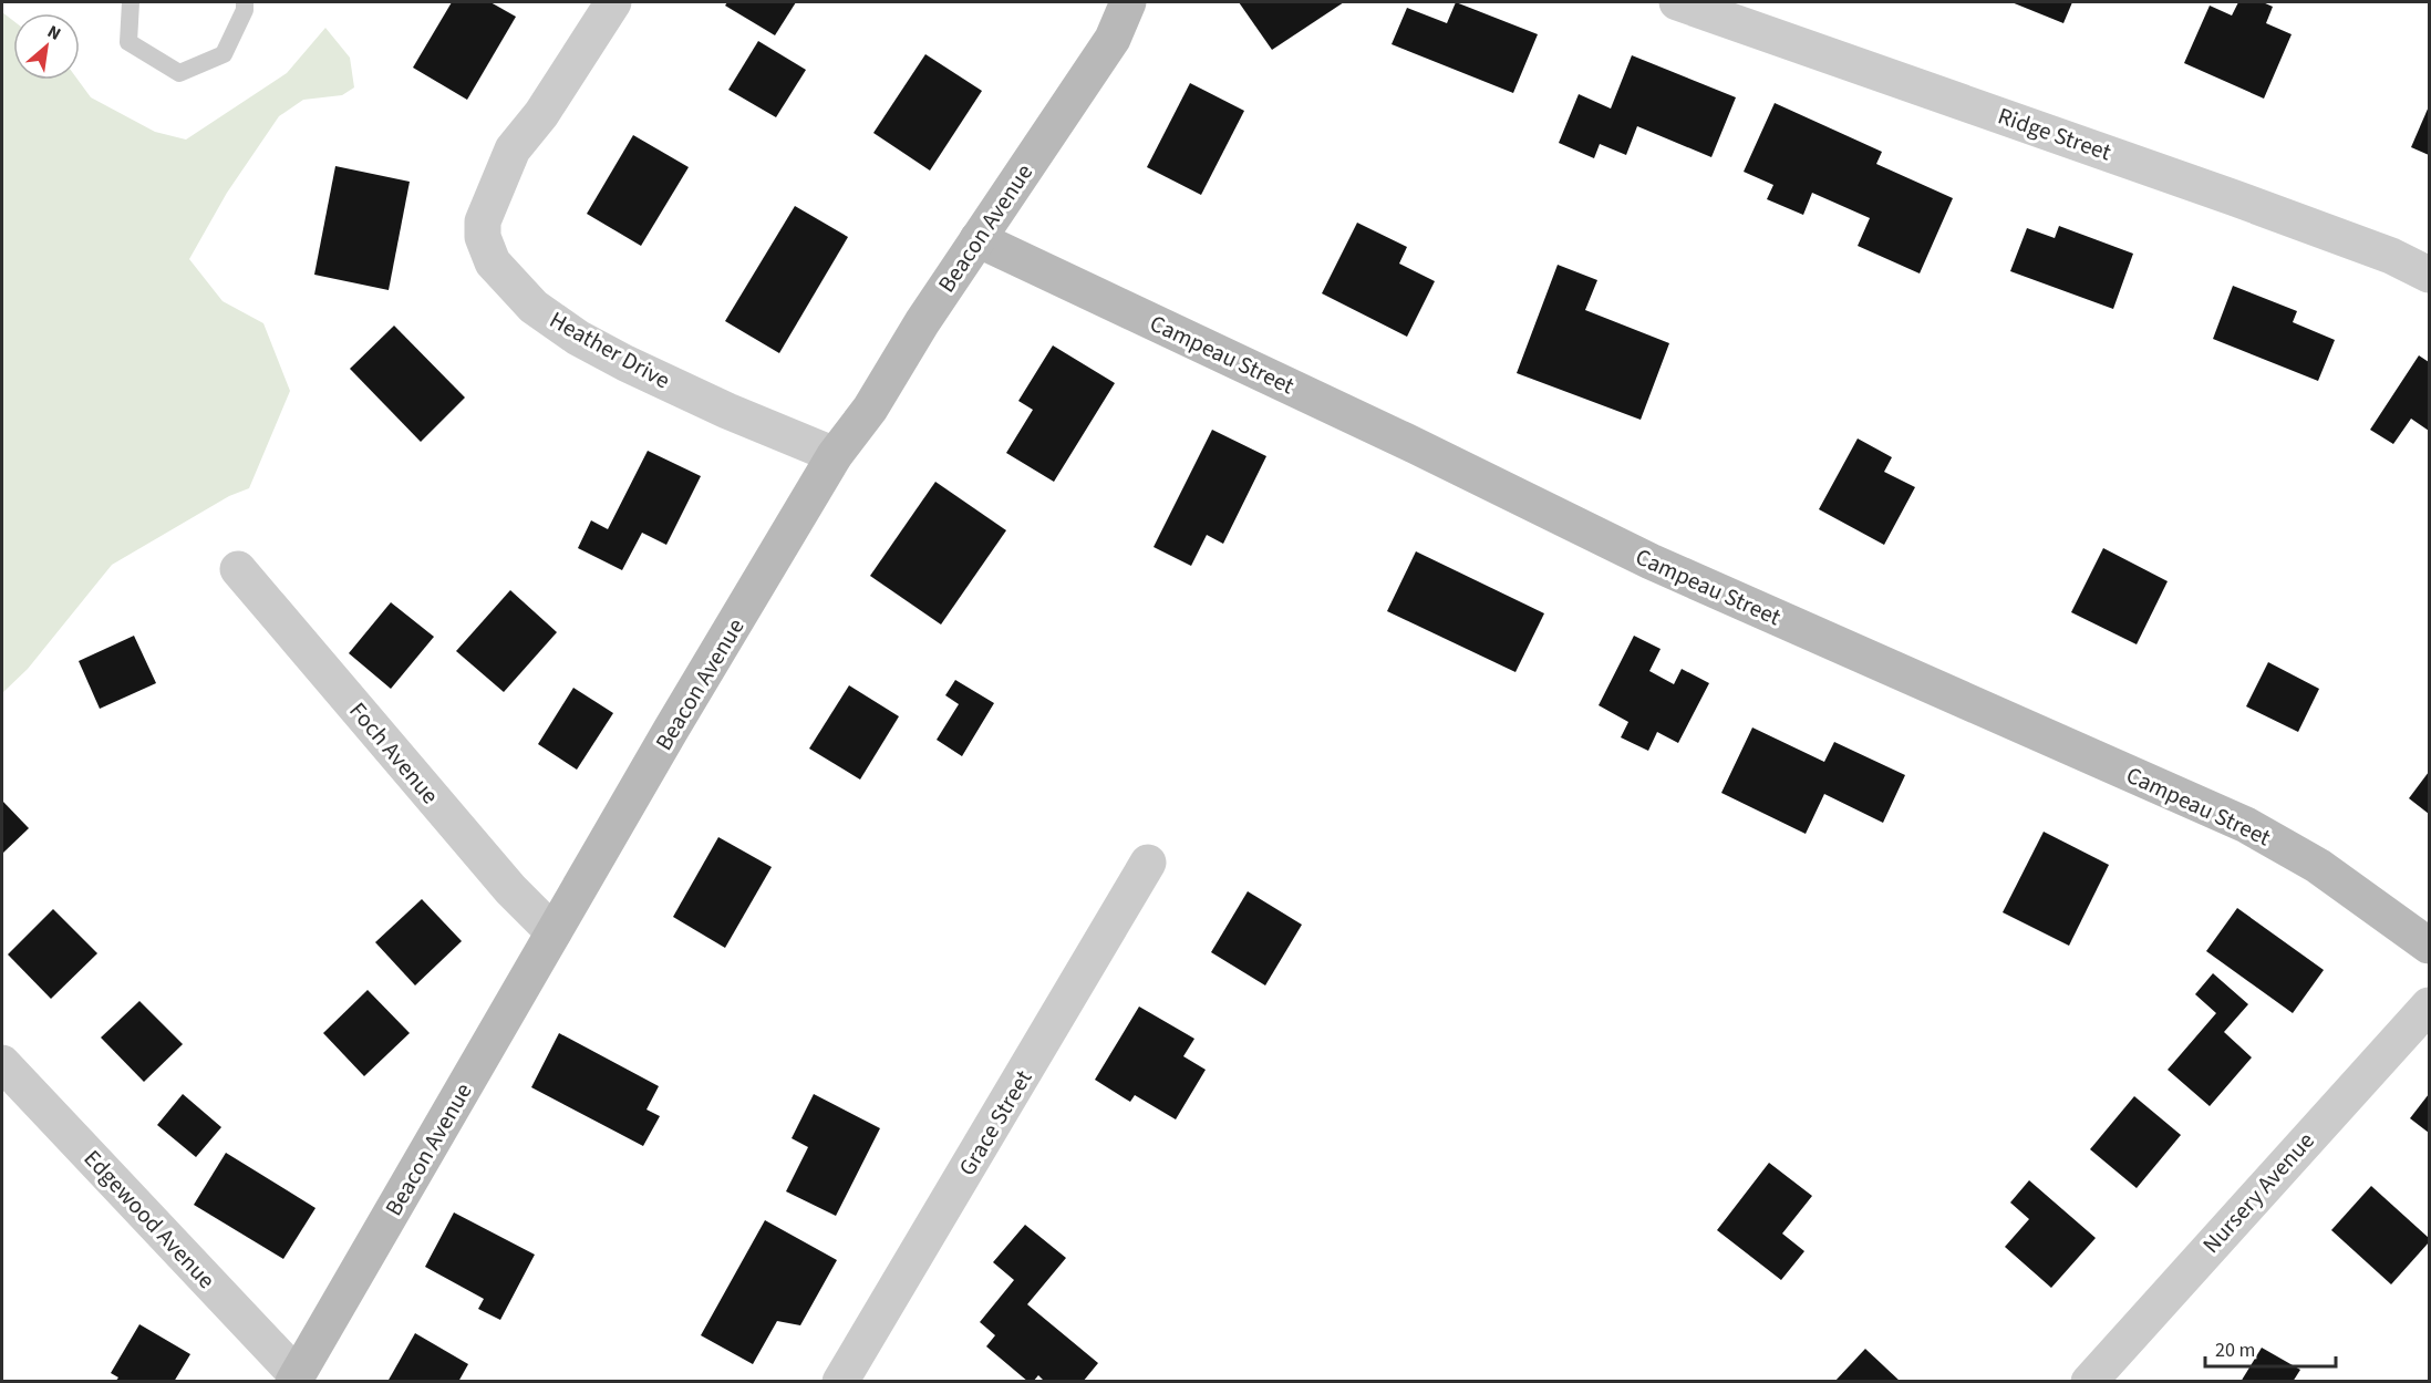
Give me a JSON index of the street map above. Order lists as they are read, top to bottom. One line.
{"streets":{"street":["Ridge Street","Beacon Avenue","Heather Drive","Campeau Street","Foch Avenue","Grace Street","Nursery Avenue","Edgewood Avenue"]},"crossings":[["Beacon Avenue","Heather Drive"],["Beacon Avenue","Campeau Street"],["Beacon Avenue","Foch Avenue"],["Beacon Avenue","Edgewood Avenue"]],"scale_bar":"20 m","north":"top right"}
